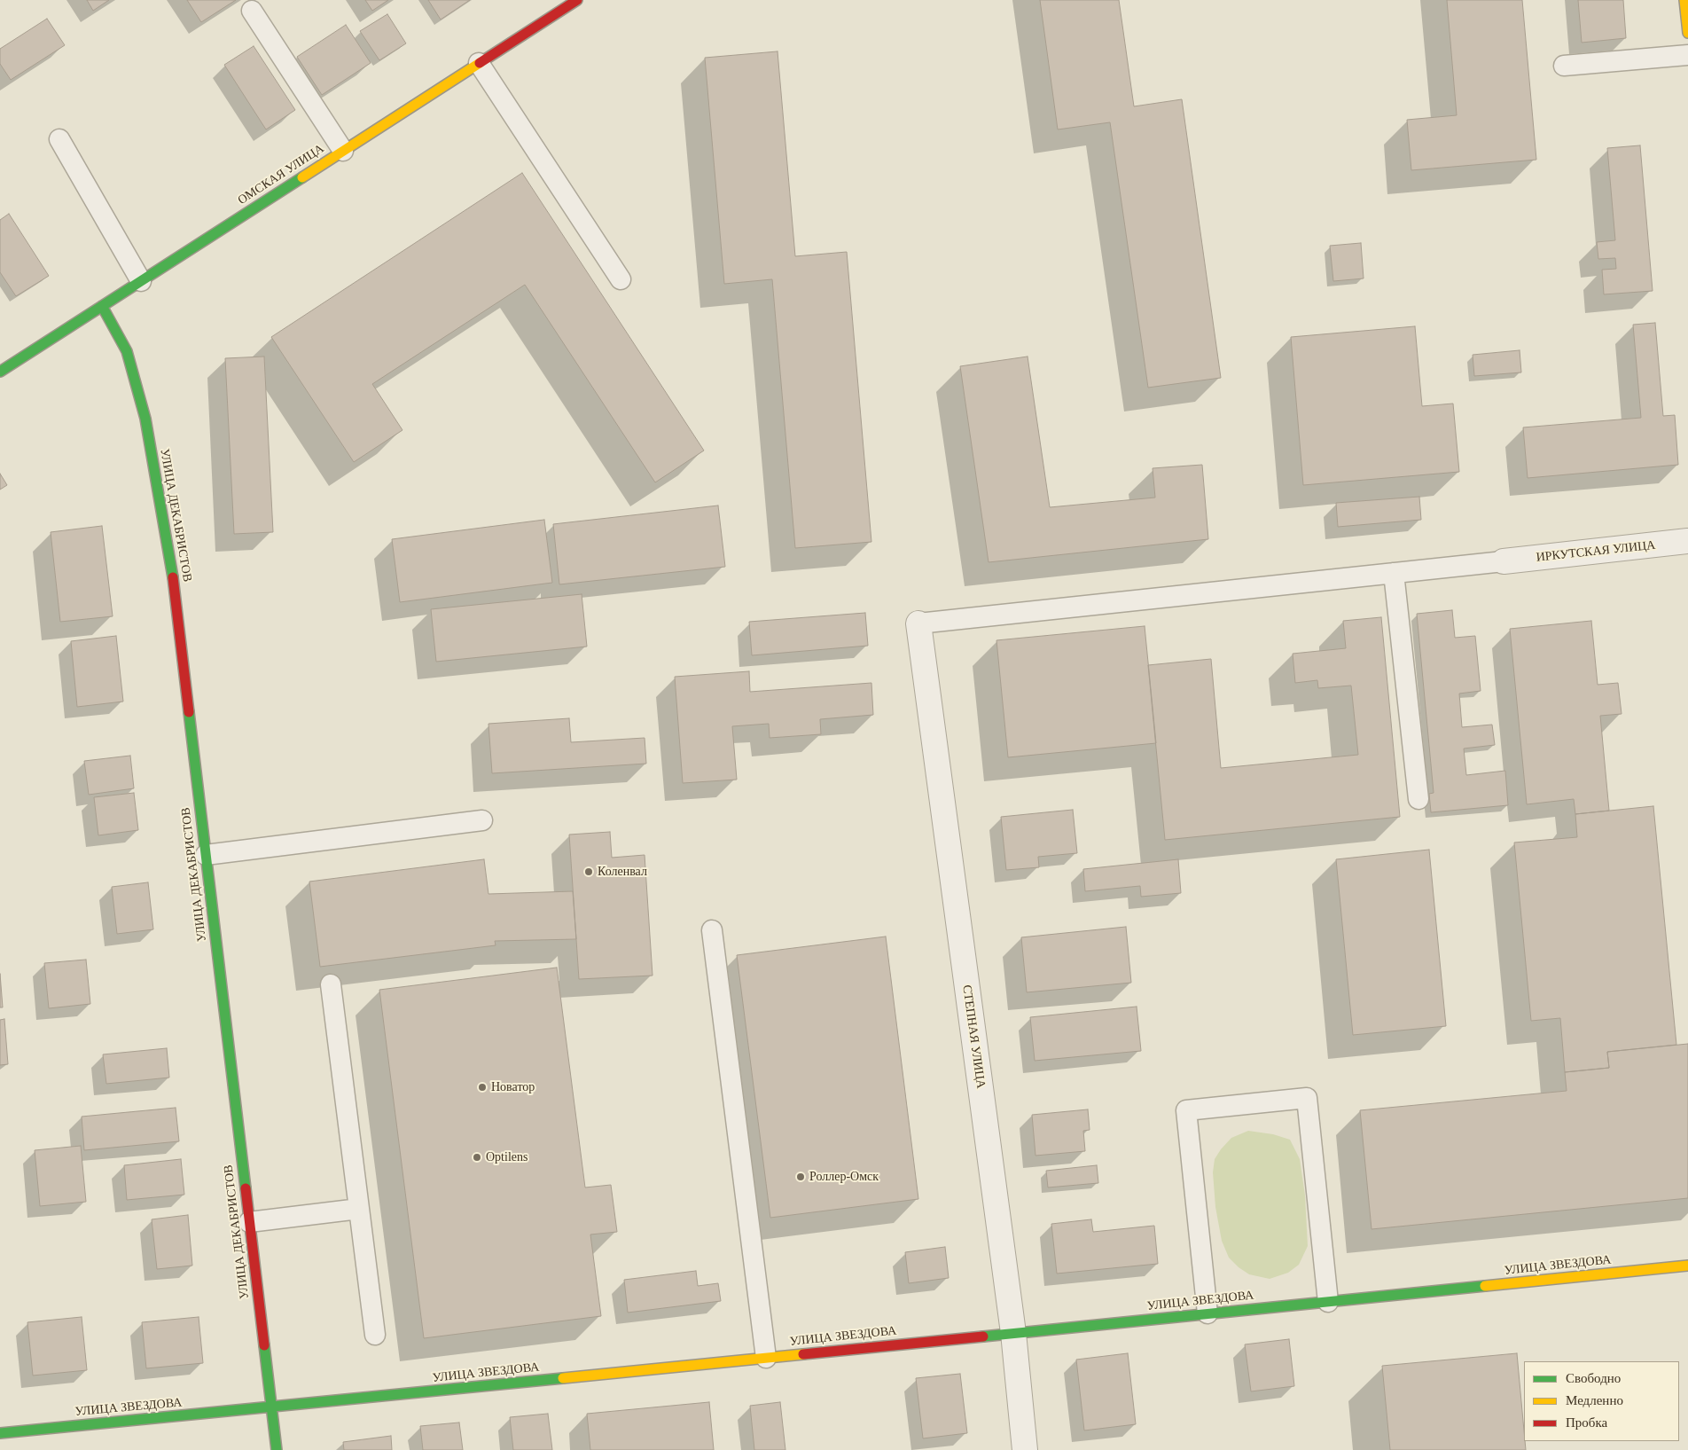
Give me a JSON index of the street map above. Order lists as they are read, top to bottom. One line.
{"streets":{"street":["ОМСКАЯ УЛИЦА","УЛИЦА ДЕКАБРИСТОВ","ИРКУТСКАЯ УЛИЦА","СТЕПНАЯ УЛИЦА","УЛИЦА ЗВЕЗДОВА"]},"crossings":[["ОМСКАЯ УЛИЦА","УЛИЦА ДЕКАБРИСТОВ"],["УЛИЦА ДЕКАБРИСТОВ","УЛИЦА ЗВЕЗДОВА"],["СТЕПНАЯ УЛИЦА","УЛИЦА ЗВЕЗДОВА"]],"places":["Коленвал","Новатор","Optilens","Роллер-Омск"],"legend":["Свободно","Медленно","Пробка"]}
